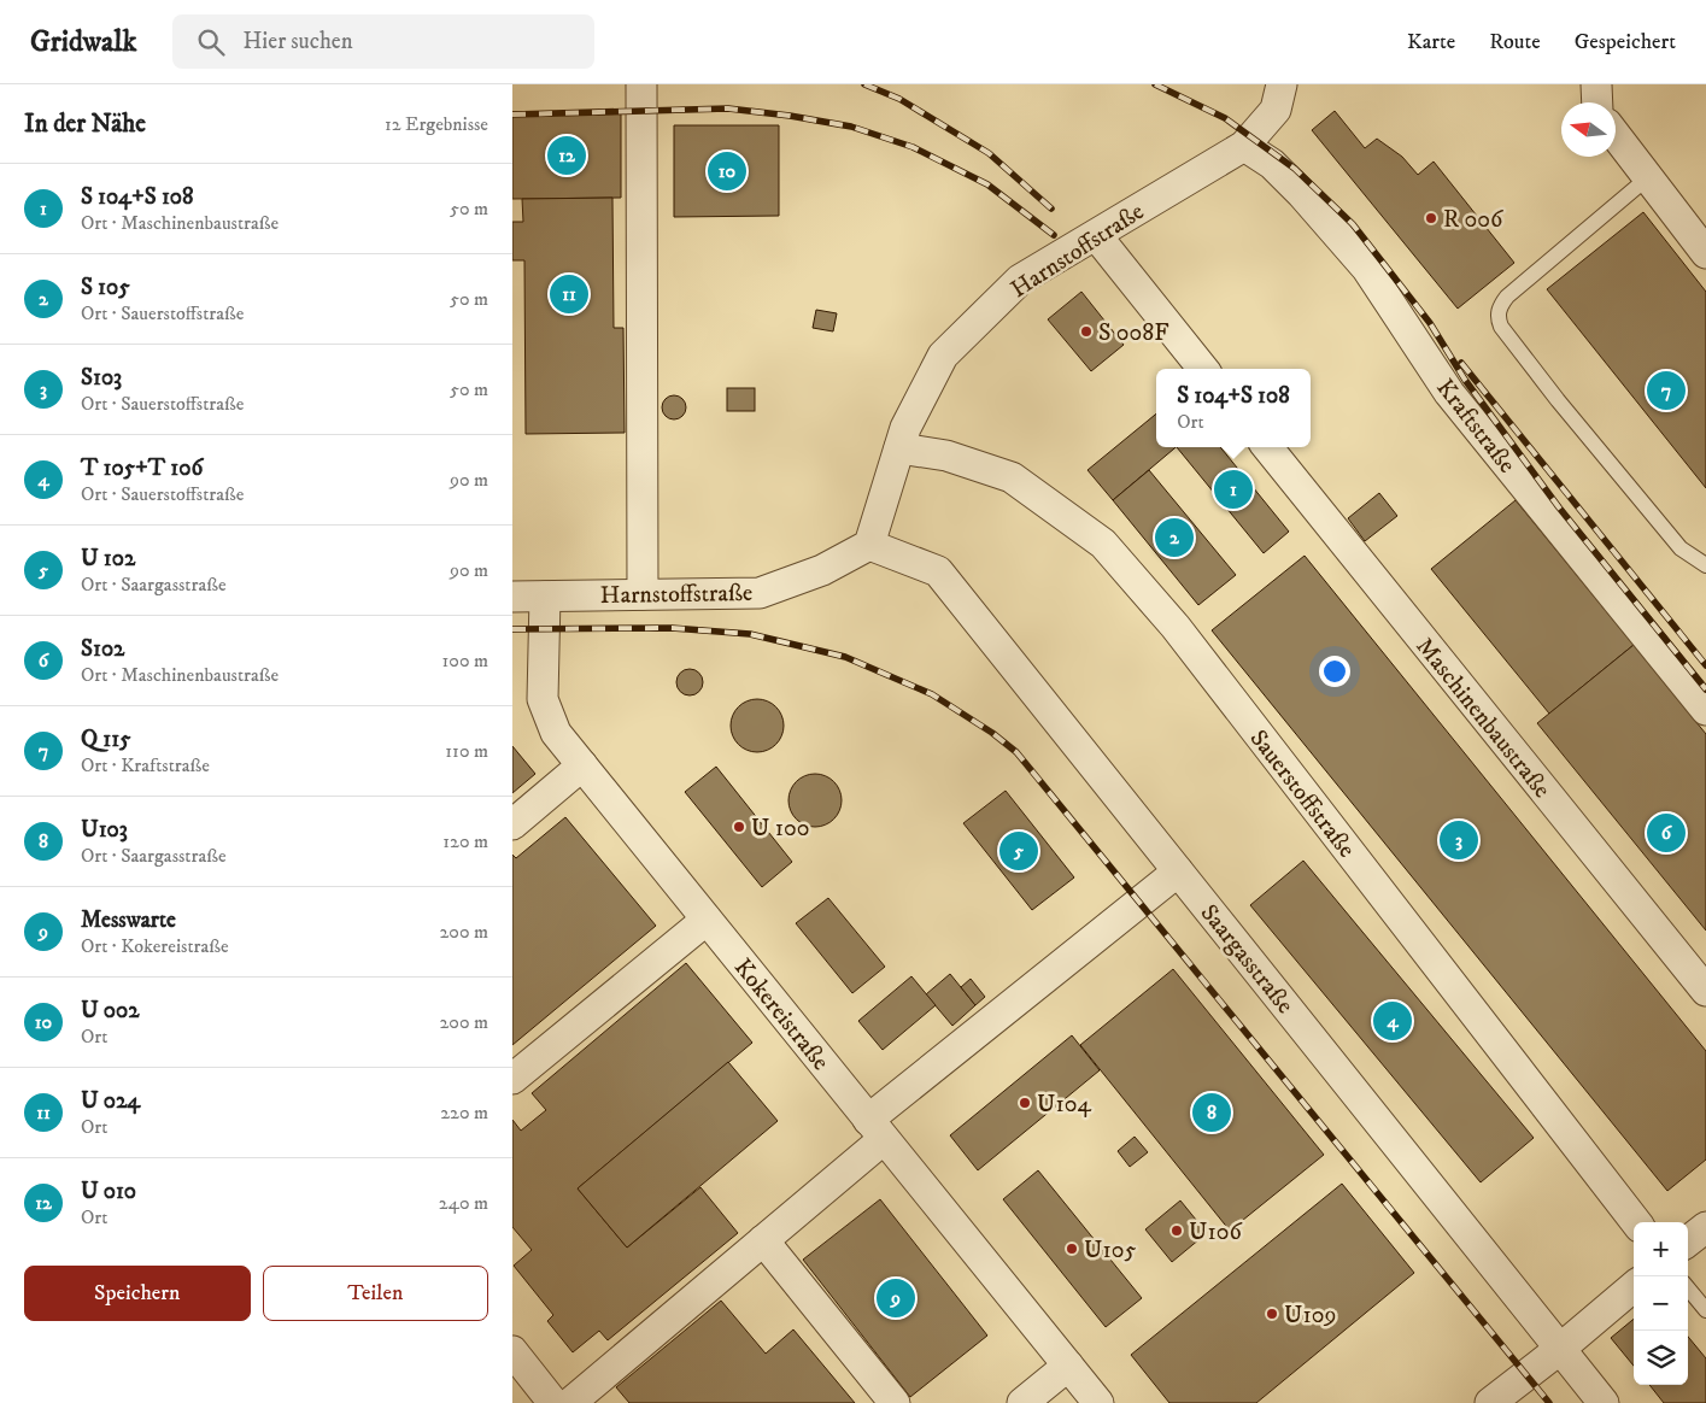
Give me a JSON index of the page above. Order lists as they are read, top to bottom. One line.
{"streets":{"street":["Harnstoffstraße","Kraftstraße","Maschinenbaustraße","Sauerstoffstraße","Saargasstraße","Kokereistraße"]},"crossings":[["Harnstoffstraße","Kraftstraße"],["Harnstoffstraße","Sauerstoffstraße"],["Harnstoffstraße","Saargasstraße"],["Harnstoffstraße","Kokereistraße"]],"places":["R 006","S 008F","U 100","U104","U106","U105","U109"],"north":"left","page":{"header":"Gridwalk","search":"Hier suchen","nav":["Karte","Route","Gespeichert"],"heading":["In der Nähe","12 Ergebnisse"],"pins":["12","10","11","7","1","2","6","3","5","4","8","9"],"list":[{"mark":"1","name":"S 104+S 108","note":"Ort · Maschinenbaustraße","value":"50 m"},{"mark":"2","name":"S 105","note":"Ort · Sauerstoffstraße","value":"50 m"},{"mark":"3","name":"S103","note":"Ort · Sauerstoffstraße","value":"50 m"},{"mark":"4","name":"T 105+T 106","note":"Ort · Sauerstoffstraße","value":"90 m"},{"mark":"5","name":"U 102","note":"Ort · Saargasstraße","value":"90 m"},{"mark":"6","name":"S102","note":"Ort · Maschinenbaustraße","value":"100 m"},{"mark":"7","name":"Q 115","note":"Ort · Kraftstraße","value":"110 m"},{"mark":"8","name":"U103","note":"Ort · Saargasstraße","value":"120 m"},{"mark":"9","name":"Messwarte","note":"Ort · Kokereistraße","value":"200 m"},{"mark":"10","name":"U 002","note":"Ort","value":"200 m"},{"mark":"11","name":"U 024","note":"Ort","value":"220 m"},{"mark":"12","name":"U 010","note":"Ort","value":"240 m"}],"popup":["S 104+S 108","Ort"],"map_buttons":["+","−"],"buttons":["Speichern","Teilen"]}}
